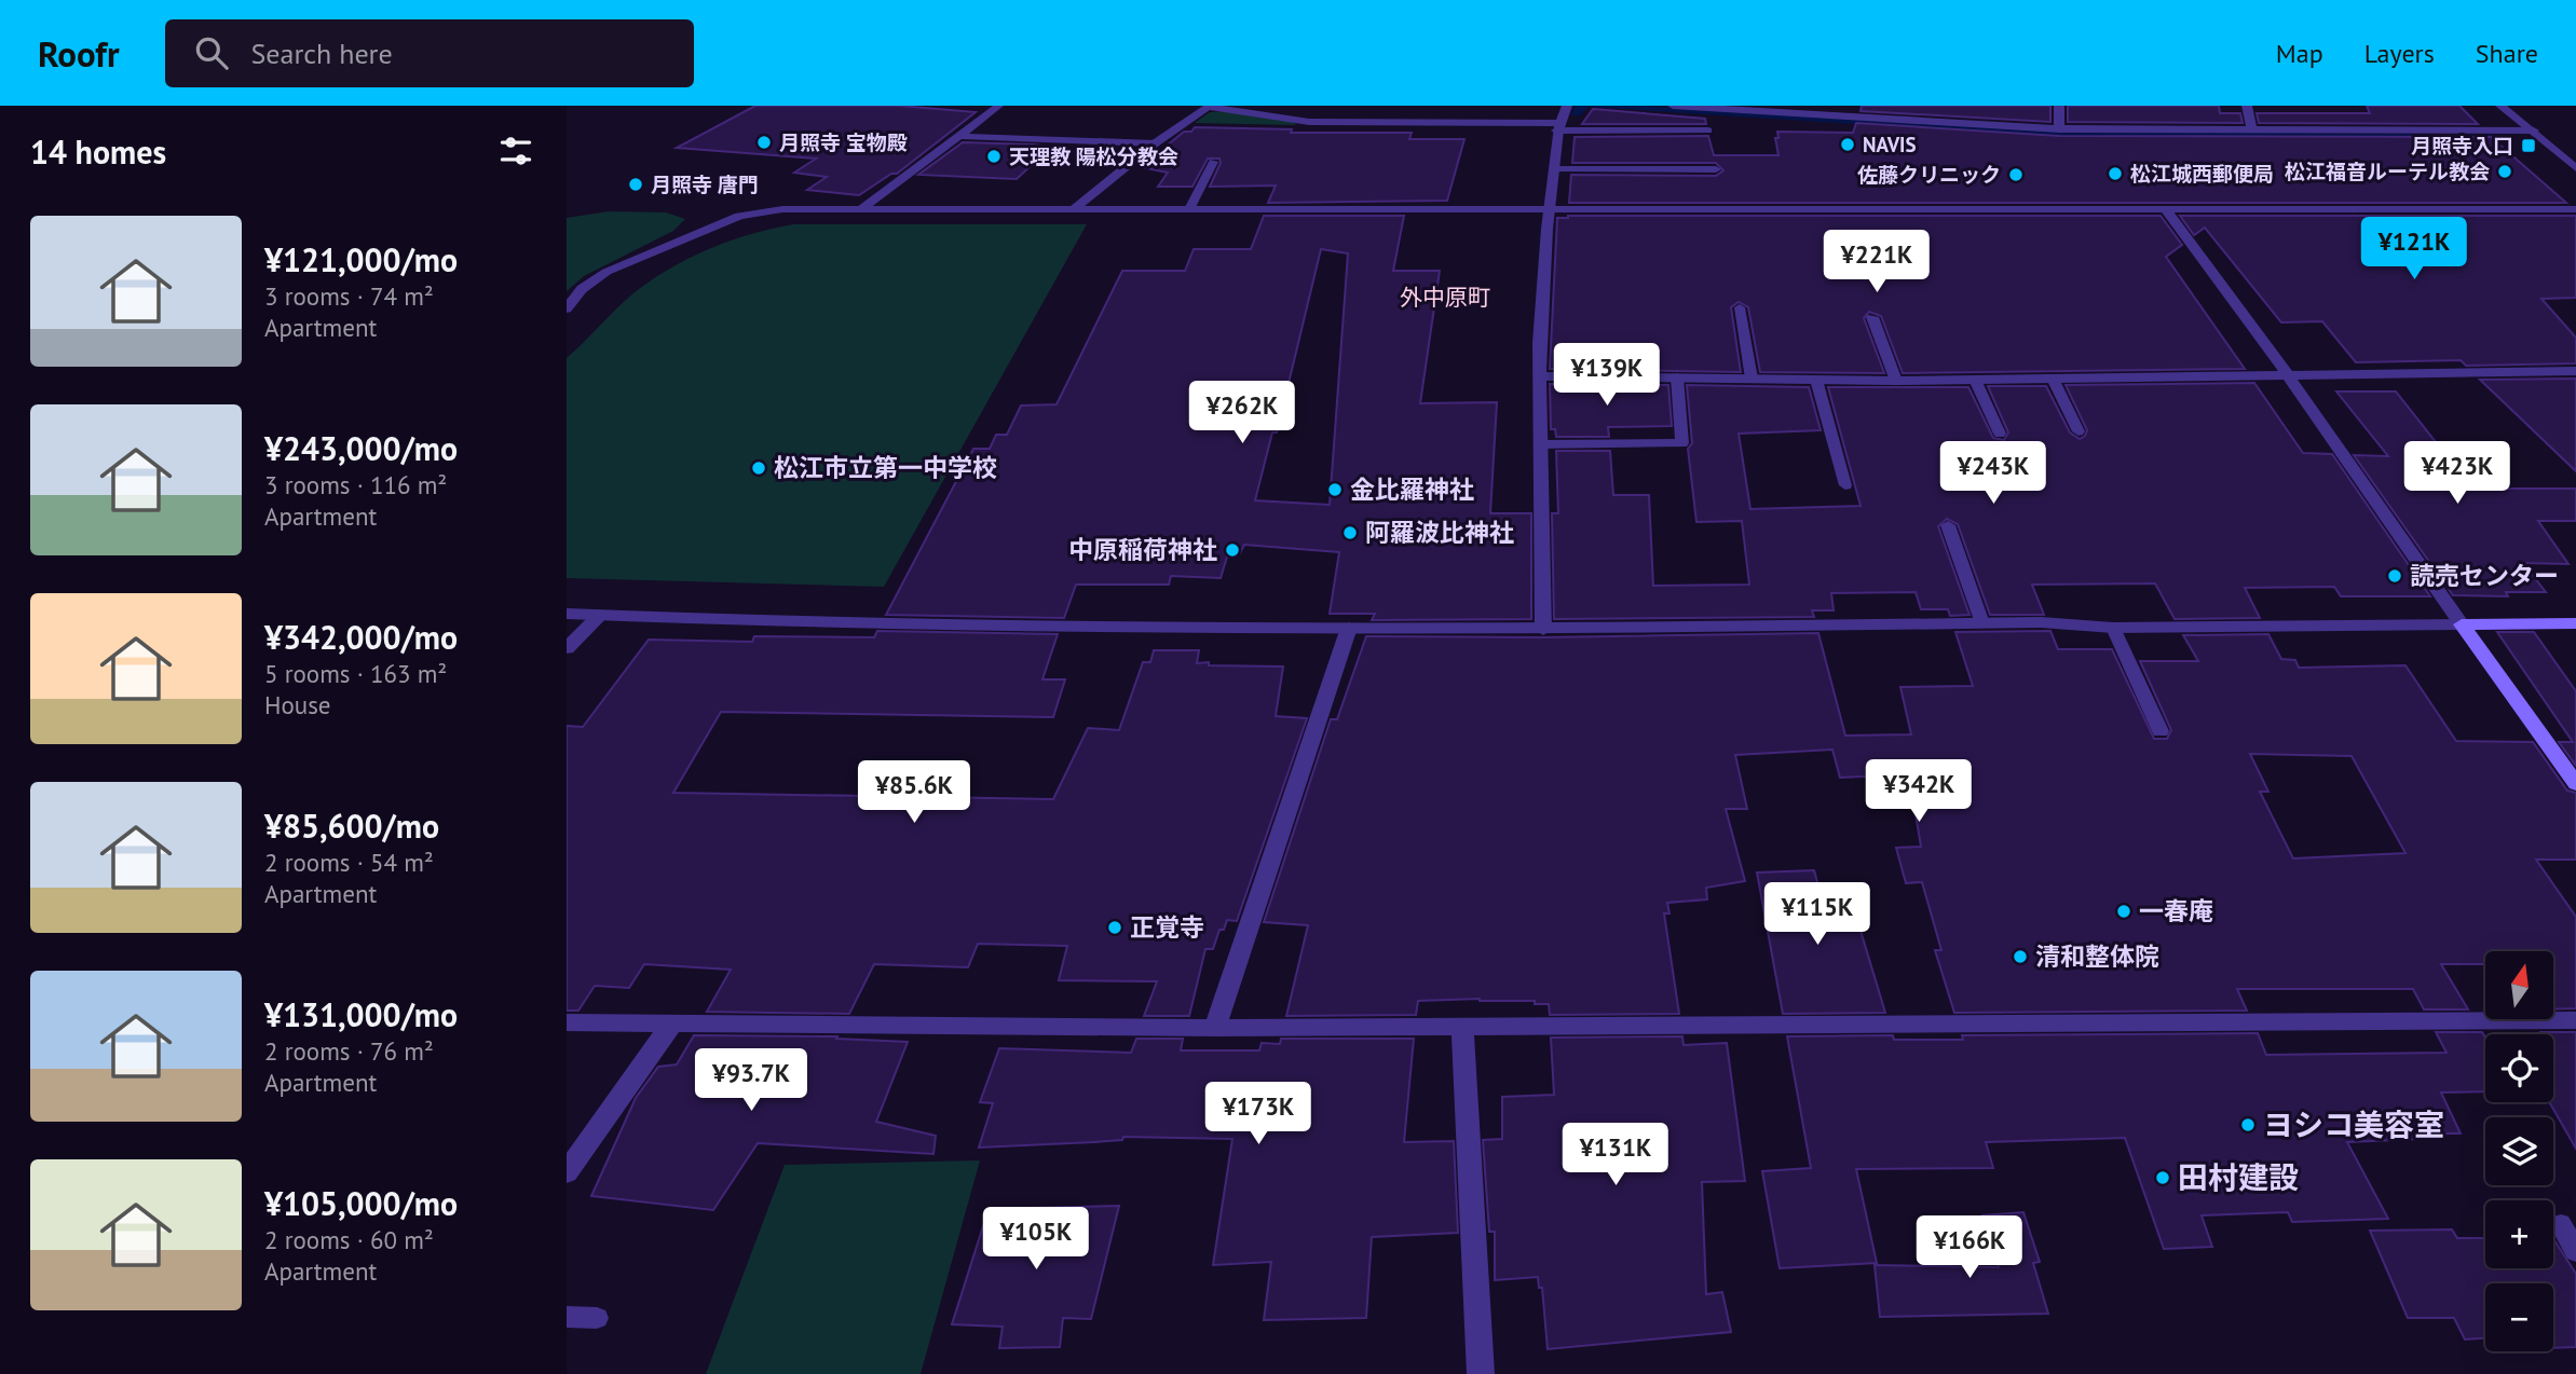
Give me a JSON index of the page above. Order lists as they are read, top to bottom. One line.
{"districts":["外中原町"],"places":{"other":["月照寺 宝物殿","NAVIS","天理教 陽松分教会","松江福音ルーテル教会","松江城西郵便局","佐藤クリニック","月照寺 唐門","松江市立第一中学校","金比羅神社","阿羅波比神社","中原稲荷神社","読売センター","一春庵","正覚寺","清和整体院","ヨシコ美容室","田村建設"],"transit":["月照寺入口"]},"north":"top","page":{"header":"Roofr","search":"Search here","nav":["Map","Layers","Share"],"heading":"14 homes","list":[{"name":"¥121,000/mo","note":"3 rooms · 74 m² · Apartment"},{"name":"¥243,000/mo","note":"3 rooms · 116 m² · Apartment"},{"name":"¥342,000/mo","note":"5 rooms · 163 m² · House"},{"name":"¥85,600/mo","note":"2 rooms · 54 m² · Apartment"},{"name":"¥131,000/mo","note":"2 rooms · 76 m² · Apartment"},{"name":"¥105,000/mo","note":"2 rooms · 60 m² · Apartment"}],"price":["¥121K","¥221K","¥139K","¥262K","¥243K","¥423K","¥342K","¥85.6K","¥115K","¥93.7K","¥173K","¥131K","¥105K","¥166K"],"map_buttons":["+","−"]}}
